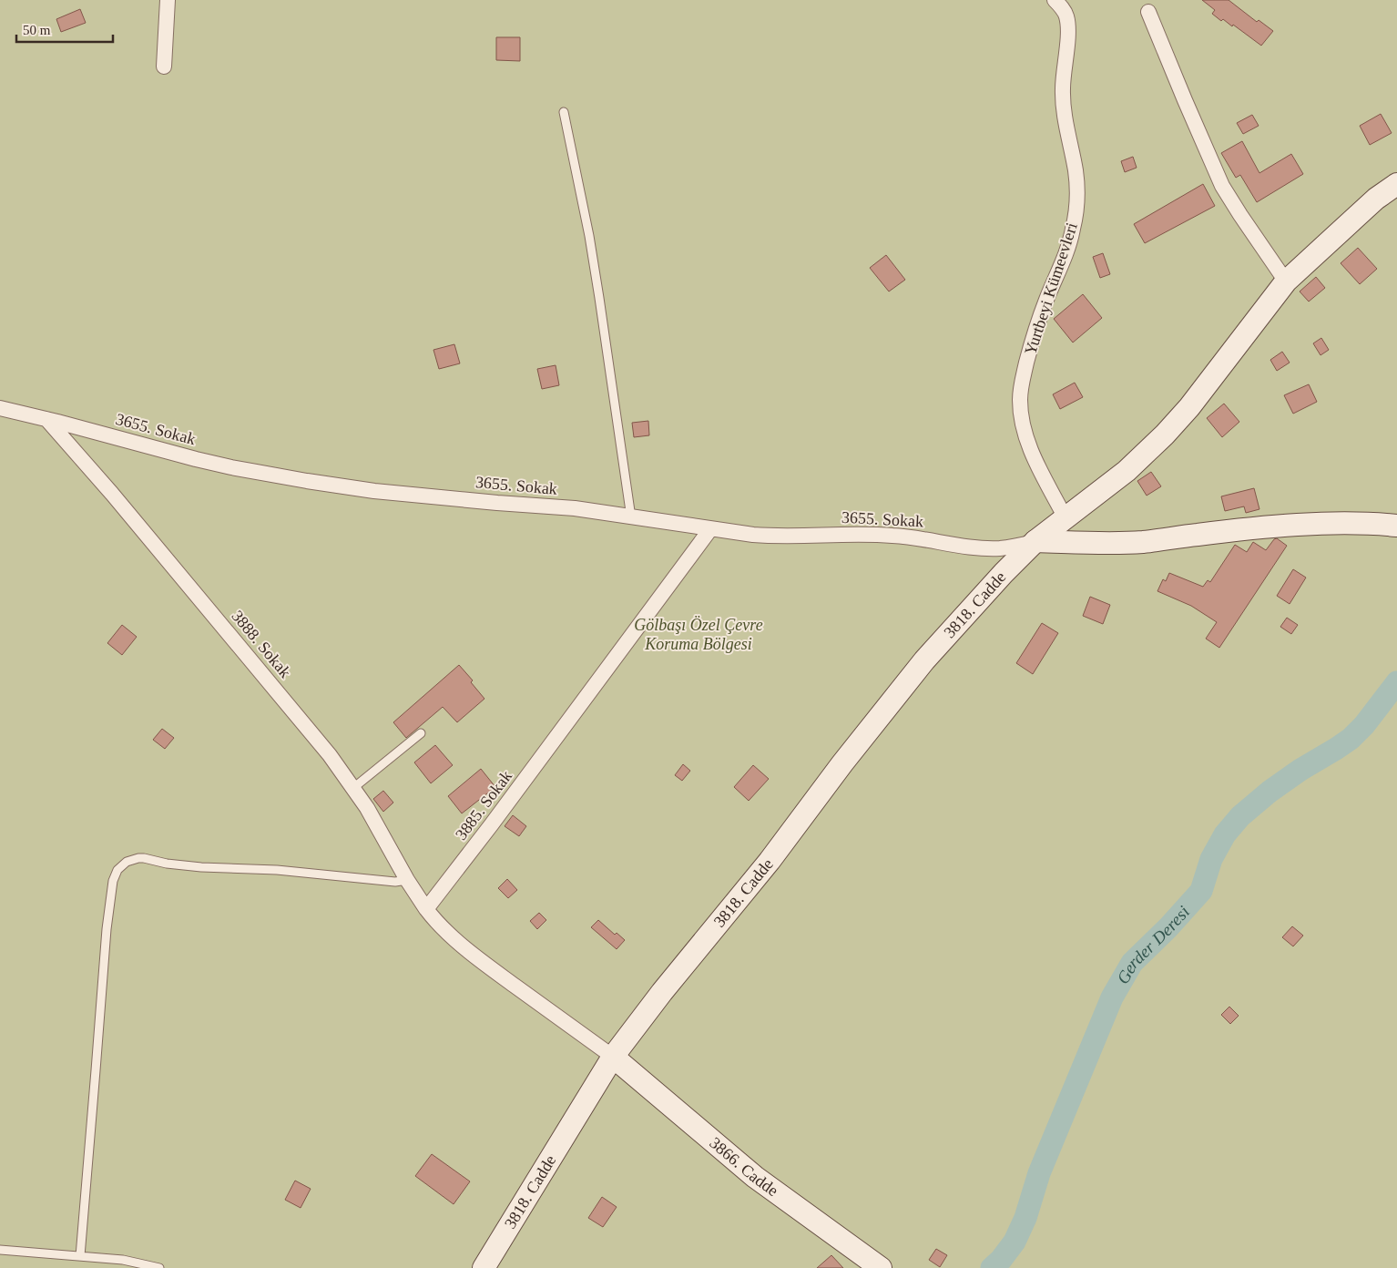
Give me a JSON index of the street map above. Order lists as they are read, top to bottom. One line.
{"streets":{"street":["Yurtbeyi Kümeevleri","3655. Sokak","3818. Cadde","3888. Sokak","3885. Sokak","3866. Cadde"]},"crossings":[["3655. Sokak","3818. Cadde"],["3655. Sokak","3888. Sokak"],["3655. Sokak","3885. Sokak"],["3818. Cadde","3866. Cadde"],["3888. Sokak","3885. Sokak"]],"water":["Gerder Deresi"],"parks":["Gölbaşı Özel Çevre Koruma Bölgesi"],"scale_bar":"50 m"}
